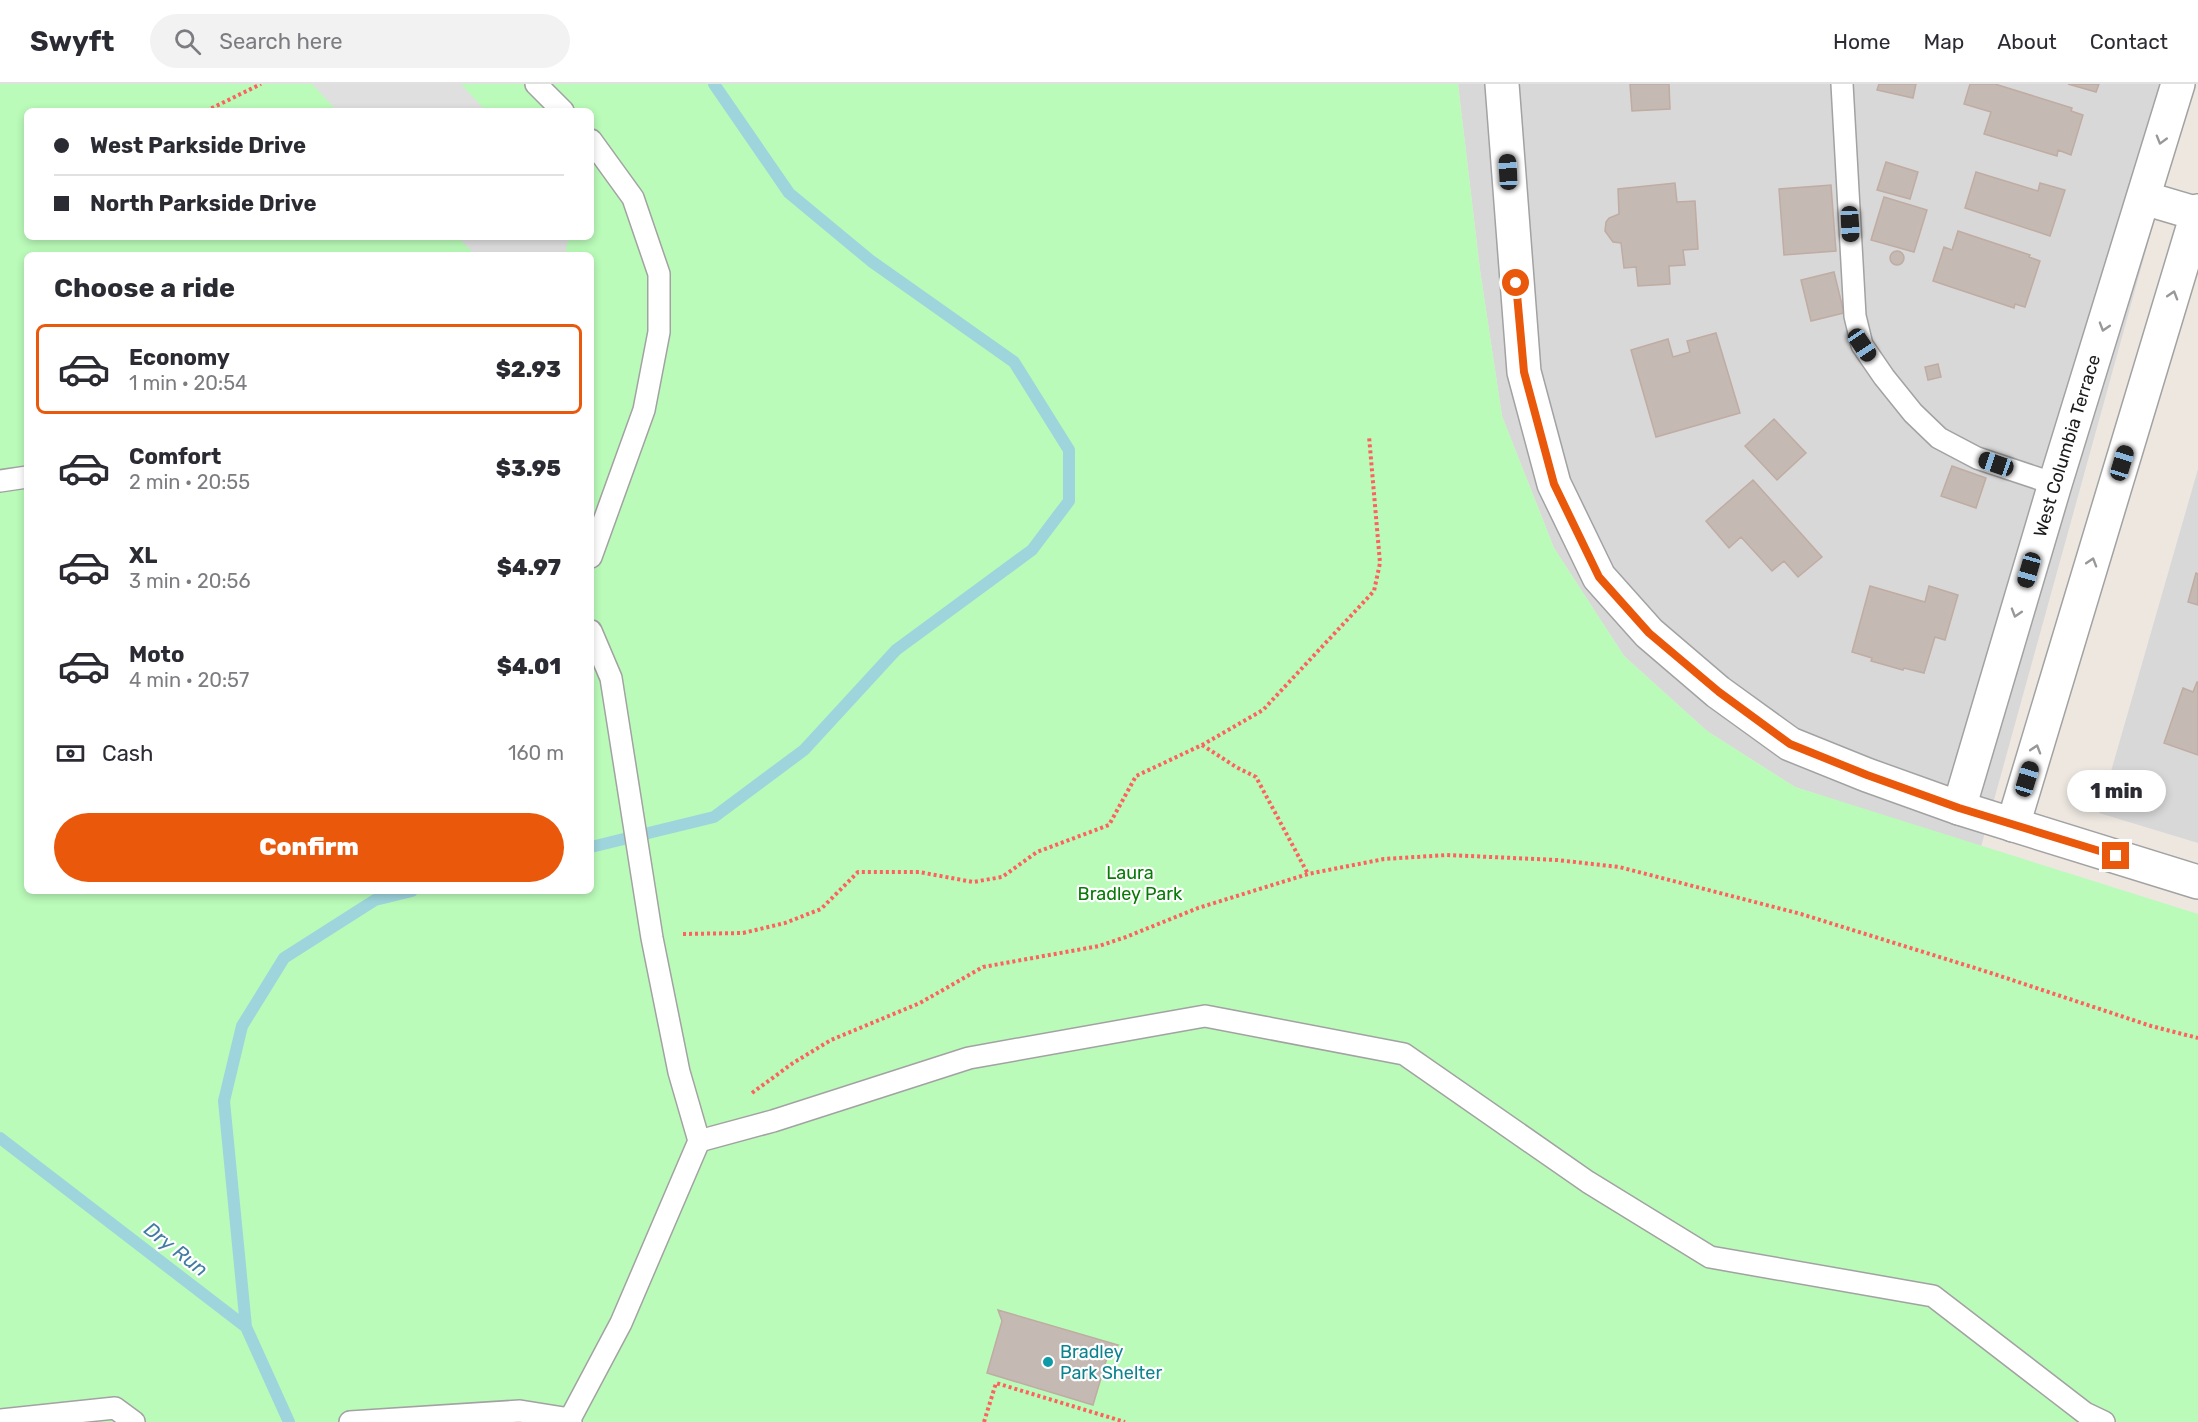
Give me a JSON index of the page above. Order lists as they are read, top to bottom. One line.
{"streets":{"street":["West Columbia Terrace"]},"water":["Dry Run"],"parks":["Laura Bradley Park"],"places":["Bradley Park Shelter"],"page":{"header":"Swyft","search":"Search here","nav":["Home","Map","About","Contact"],"banner":["West Parkside Drive","North Parkside Drive"],"heading":"Choose a ride","list":[{"name":"Economy","note":"1 min · 20:54","value":"$2.93"},{"name":"Comfort","note":"2 min · 20:55","value":"$3.95"},{"name":"XL","note":"3 min · 20:56","value":"$4.97"},{"name":"Moto","note":"4 min · 20:57","value":"$4.01"}],"pay":["Cash","160 m"],"bubble":"1 min","buttons":"Confirm"}}
